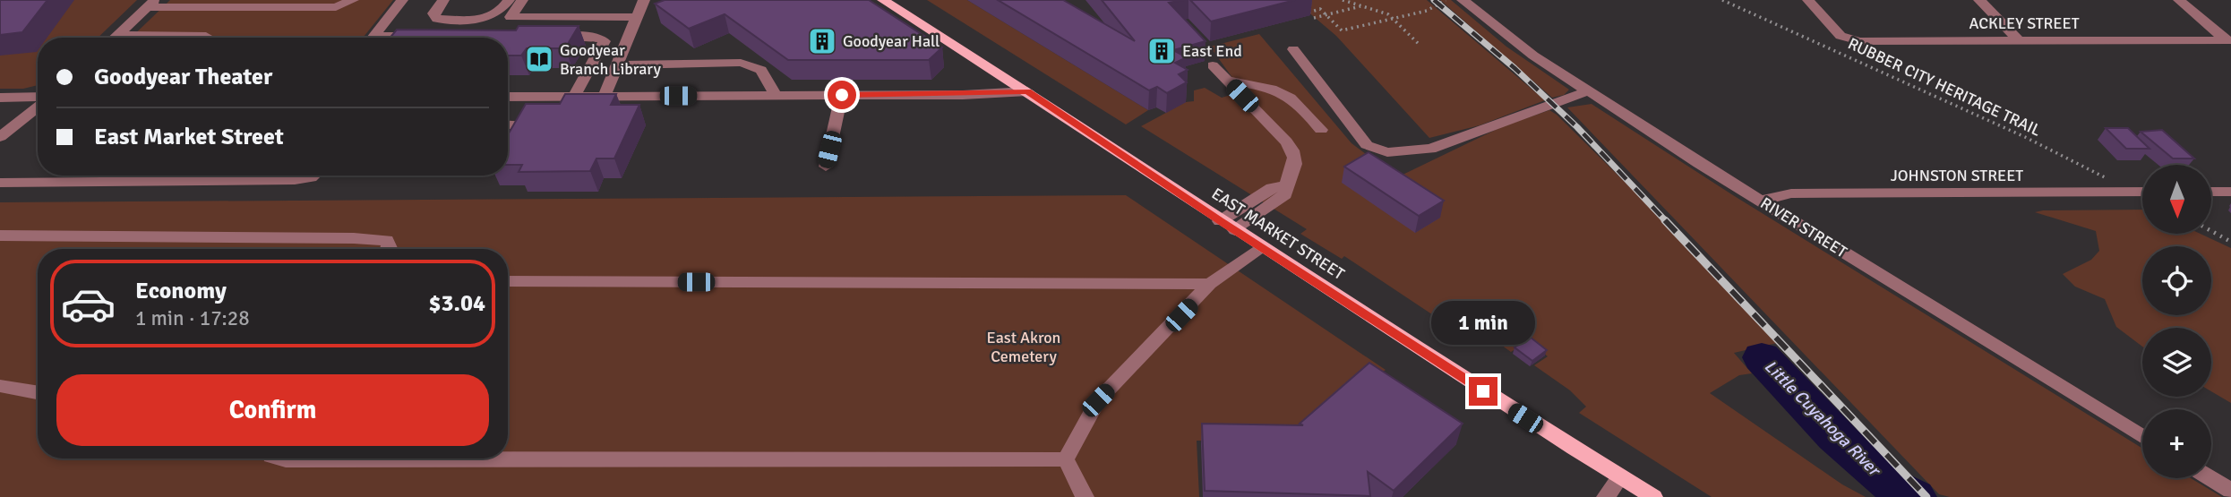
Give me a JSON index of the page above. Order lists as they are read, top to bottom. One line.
{"streets":{"main road":["EAST MARKET STREET"],"street":["ACKLEY STREET","JOHNSTON STREET","RIVER STREET"],"path":["RUBBER CITY HERITAGE TRAIL"]},"crossings":[["RUBBER CITY HERITAGE TRAIL","JOHNSTON STREET"],["JOHNSTON STREET","RIVER STREET"]],"water":["Little Cuyahoga River"],"parks":["East Akron Cemetery"],"places":{"building":["Goodyear Hall","East End"],"library":["Goodyear Branch Library"]},"north":"bottom","page":{"banner":["Goodyear Theater","East Market Street"],"map_buttons":"+","list":[{"name":"Economy","note":"1 min · 17:28","value":"$3.04"}],"bubble":"1 min","buttons":"Confirm"}}
